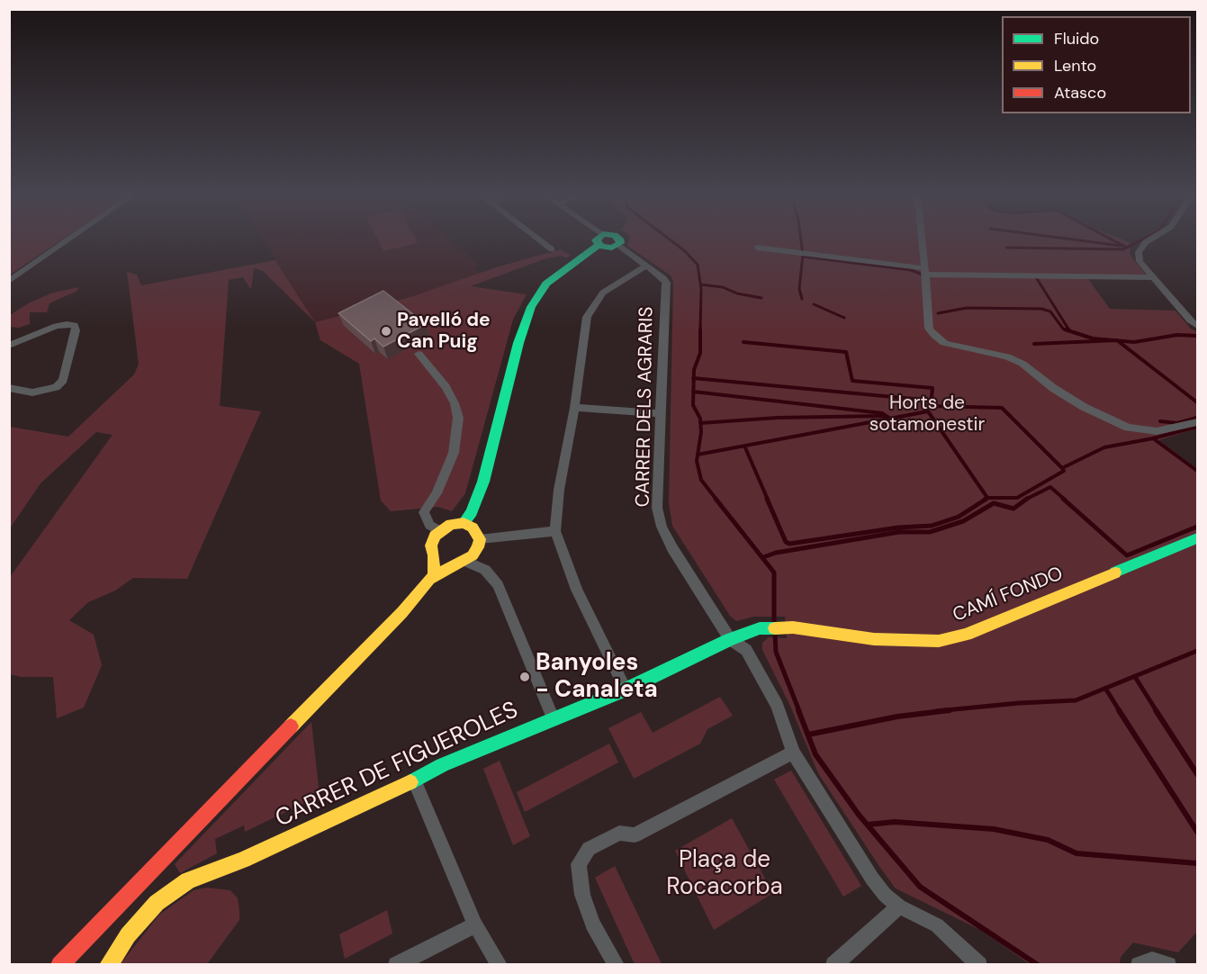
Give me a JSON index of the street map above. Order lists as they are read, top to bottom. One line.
{"streets":{"street":["CARRER DELS AGRARIS","CAMÍ FONDO","CARRER DE FIGUEROLES"]},"crossings":[["CARRER DELS AGRARIS","CAMÍ FONDO"],["CARRER DELS AGRARIS","CARRER DE FIGUEROLES"],["CAMÍ FONDO","CARRER DE FIGUEROLES"]],"parks":["Horts de sotamonestir","Plaça de Rocacorba"],"places":["Pavelló de Can Puig","Banyoles - Canaleta"],"legend":["Fluido","Lento","Atasco"]}
